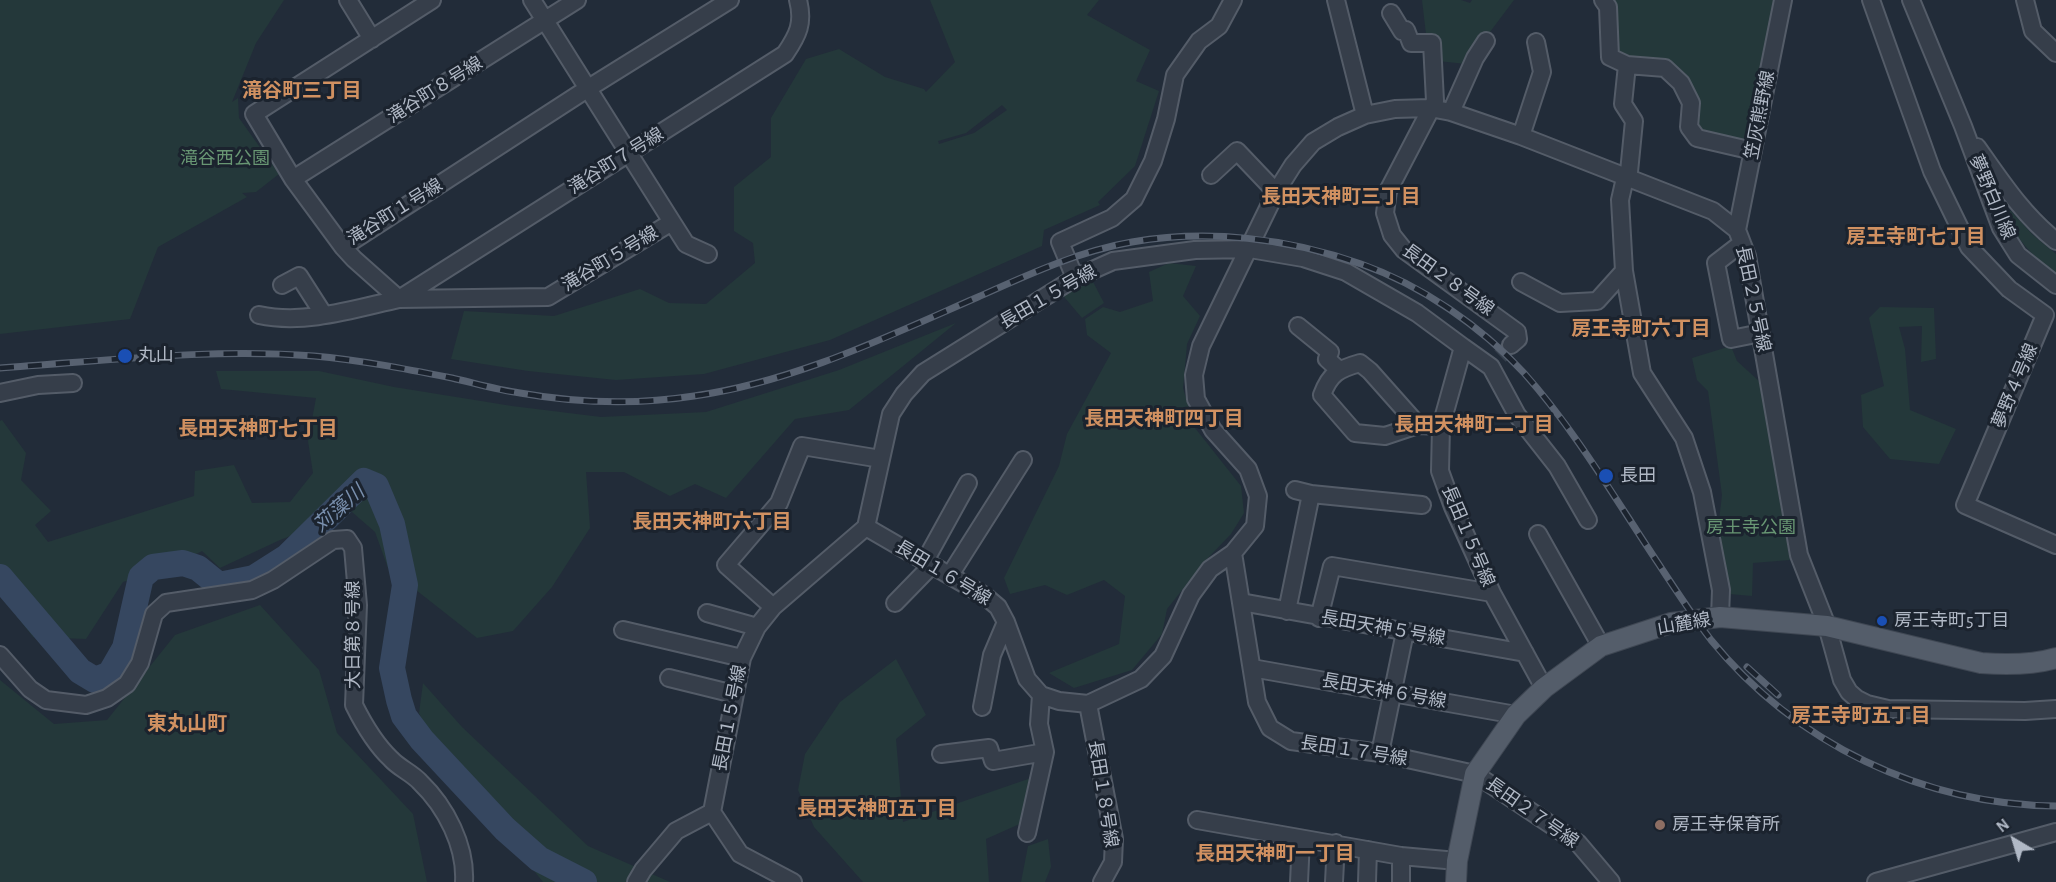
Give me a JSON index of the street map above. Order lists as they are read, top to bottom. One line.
{"streets":{"main road":["山麓線"],"street":["滝谷町８号線","笠灰熊野線","滝谷町７号線","夢野白川線","滝谷町１号線","滝谷町５号線","長田２８号線","長田１５号線","長田２５号線","夢野４号線","長田１６号線","長田天神５号線","大日第８号線","長田天神６号線","長田１７号線","長田１８号線","長田２７号線"]},"crossings":[["滝谷町８号線","滝谷町１号線"],["滝谷町８号線","滝谷町５号線"],["笠灰熊野線","長田２５号線"],["滝谷町７号線","滝谷町５号線"],["滝谷町１号線","滝谷町５号線"],["長田２８号線","長田２５号線"],["長田１５号線","長田２５号線"],["長田１５号線","長田１６号線"],["長田１５号線","山麓線"],["長田１５号線","長田天神５号線"],["長田２５号線","山麓線"],["山麓線","長田天神６号線"],["山麓線","長田１７号線"],["山麓線","長田２７号線"],["長田天神５号線","長田１７号線"],["長田天神６号線","長田１７号線"],["長田１７号線","長田２７号線"]],"districts":["滝谷町三丁目","長田天神町三丁目","房王寺町七丁目","房王寺町六丁目","長田天神町四丁目","長田天神町二丁目","長田天神町七丁目","長田天神町六丁目","房王寺町五丁目","東丸山町","長田天神町五丁目","長田天神町一丁目"],"water":["苅藻川"],"parks":["滝谷西公園","房王寺公園"],"places":["丸山","長田","房王寺町5丁目","房王寺保育所"],"north":"top left"}
